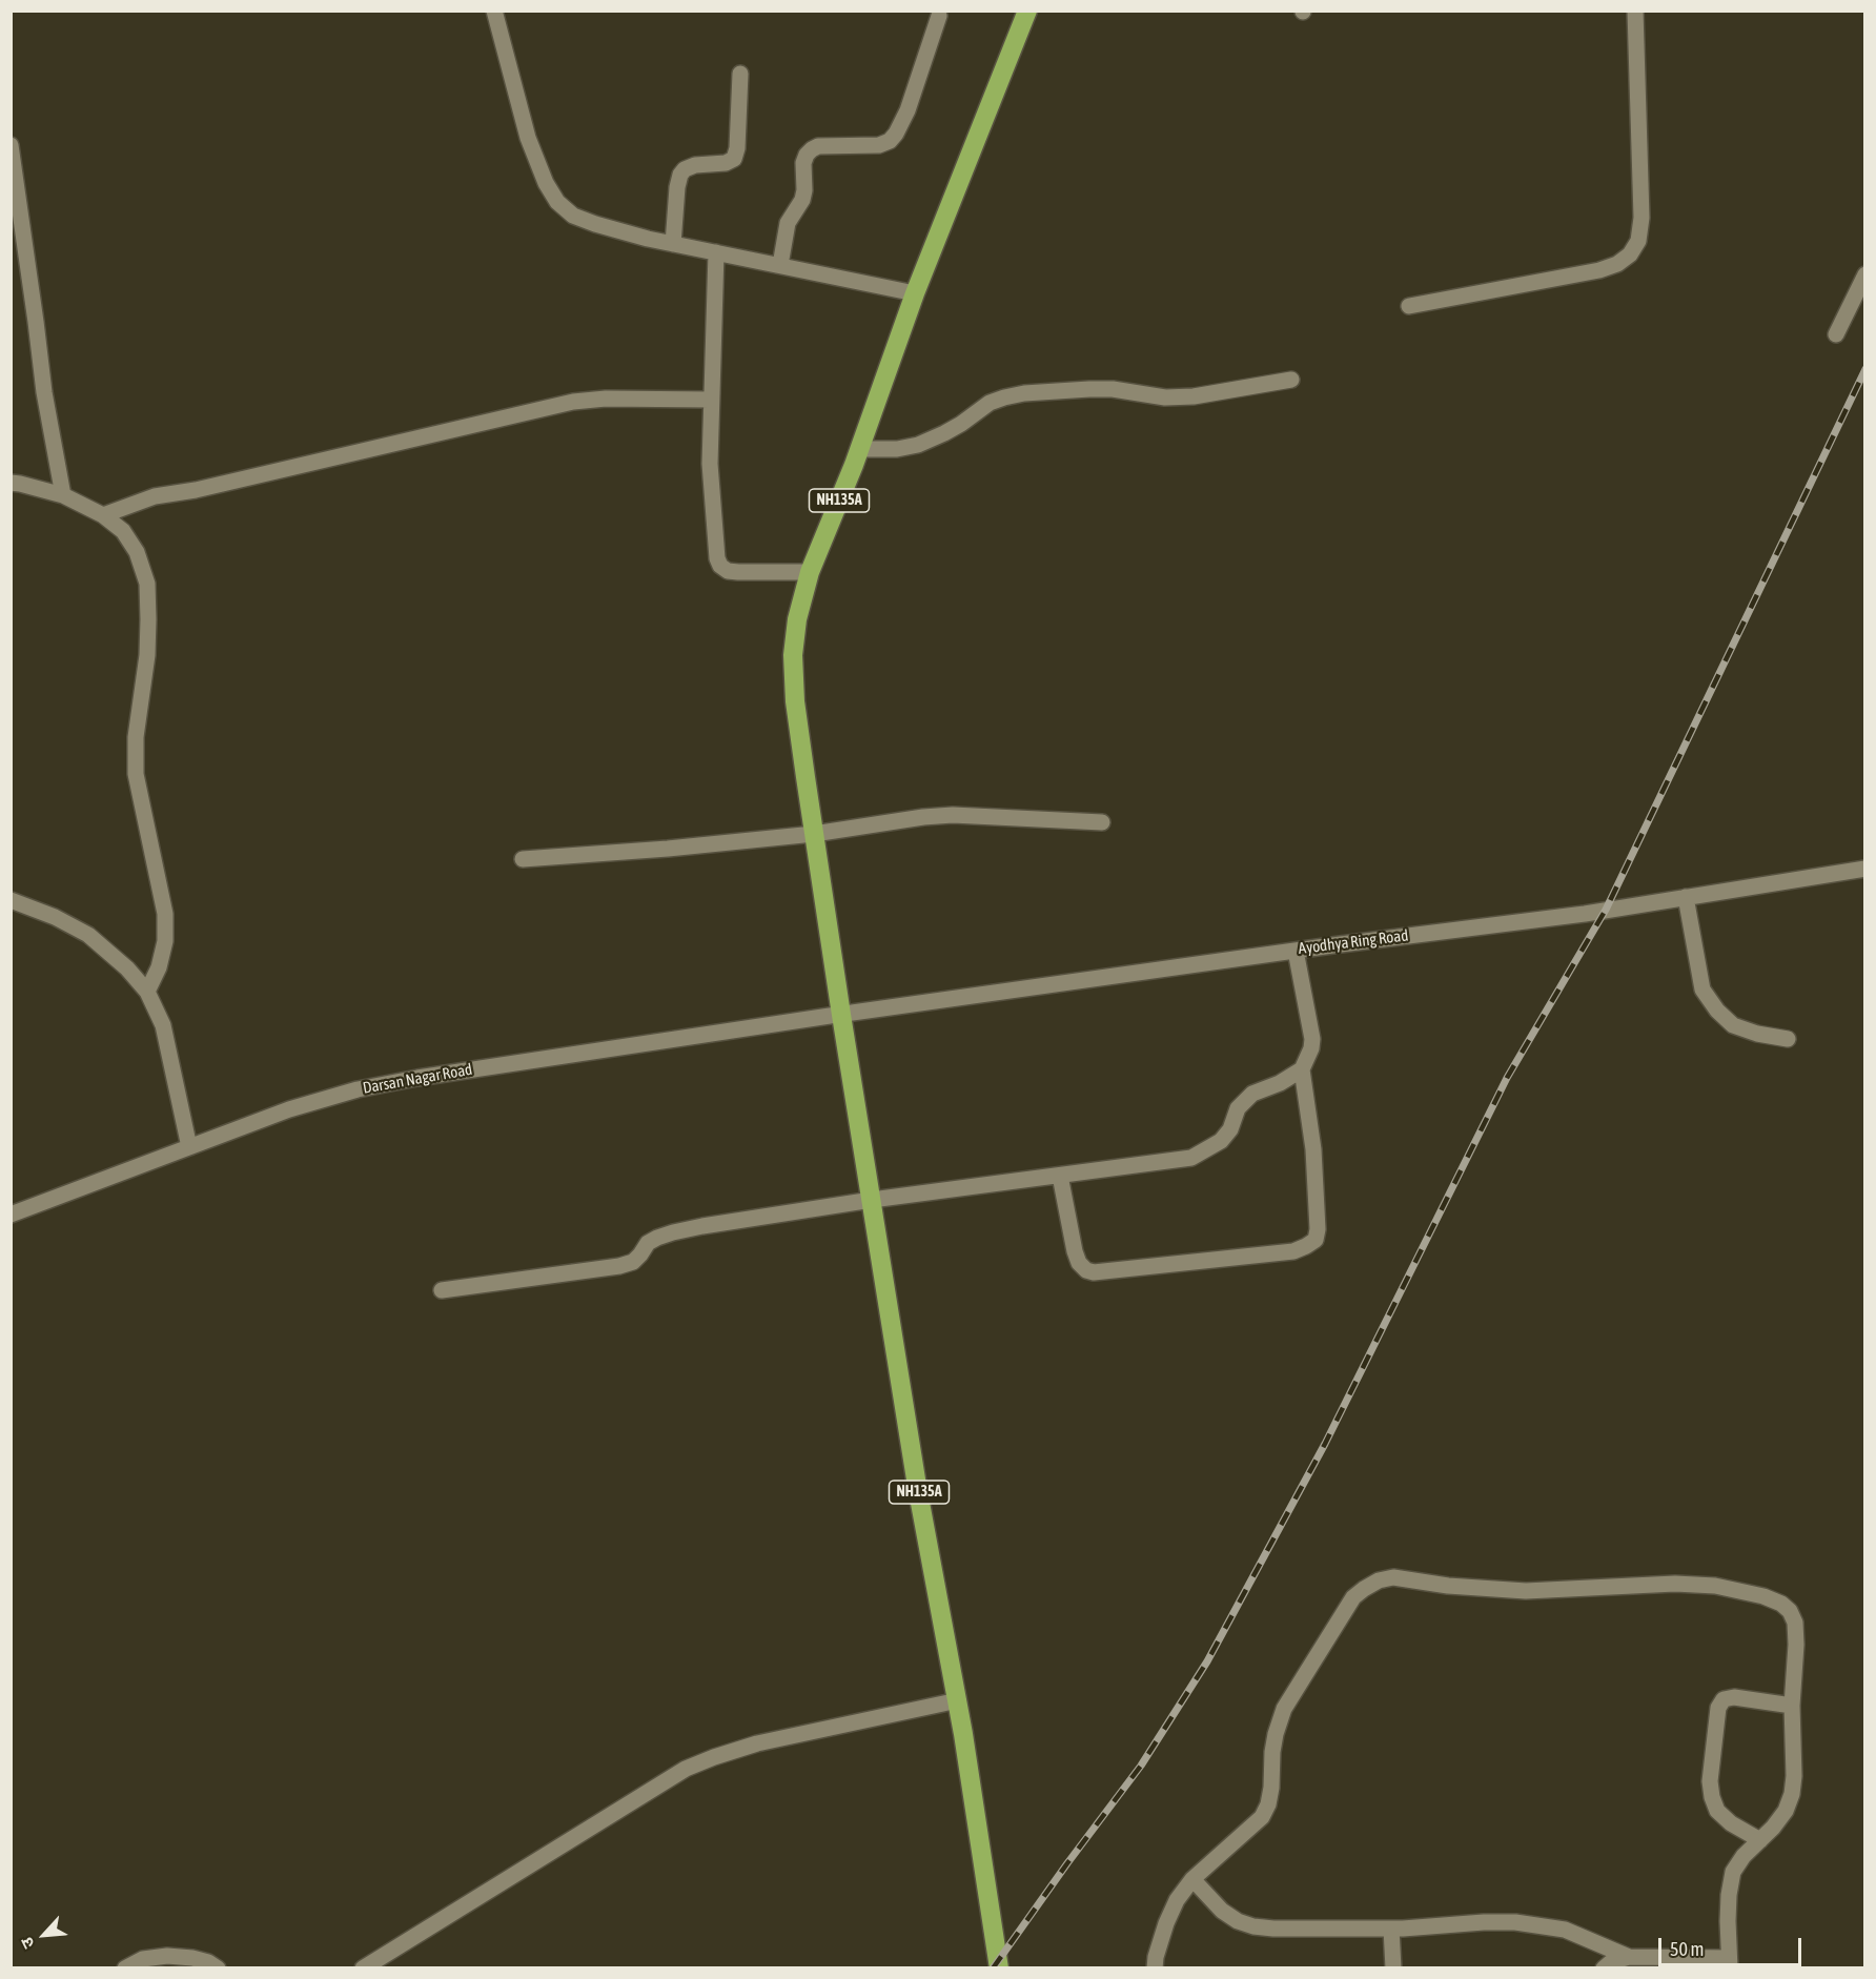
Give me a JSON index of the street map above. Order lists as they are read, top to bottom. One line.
{"streets":{"highway":["NH135A"],"street":["Ayodhya Ring Road","Darsan Nagar Road"]},"crossings":[["NH135A","Ayodhya Ring Road"],["NH135A","Darsan Nagar Road"],["Ayodhya Ring Road","Darsan Nagar Road"]],"scale_bar":"50 m","north":"bottom left"}
